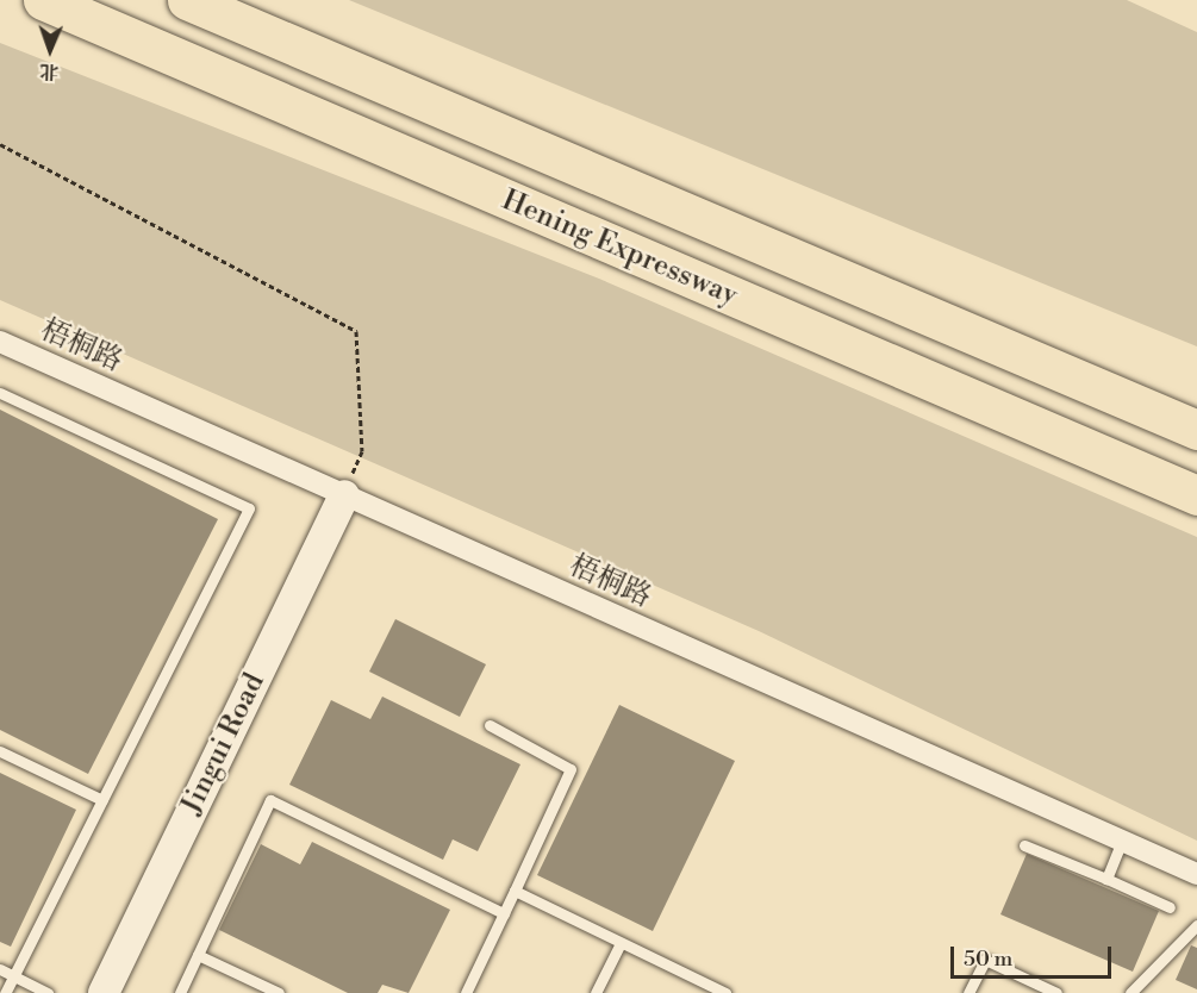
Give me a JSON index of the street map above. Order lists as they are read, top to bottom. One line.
{"streets":{"highway":["Hening Expressway"],"street":["梧桐路","Jingui Road"]},"crossings":[["梧桐路","Jingui Road"]],"scale_bar":"50 m","north":"bottom"}
